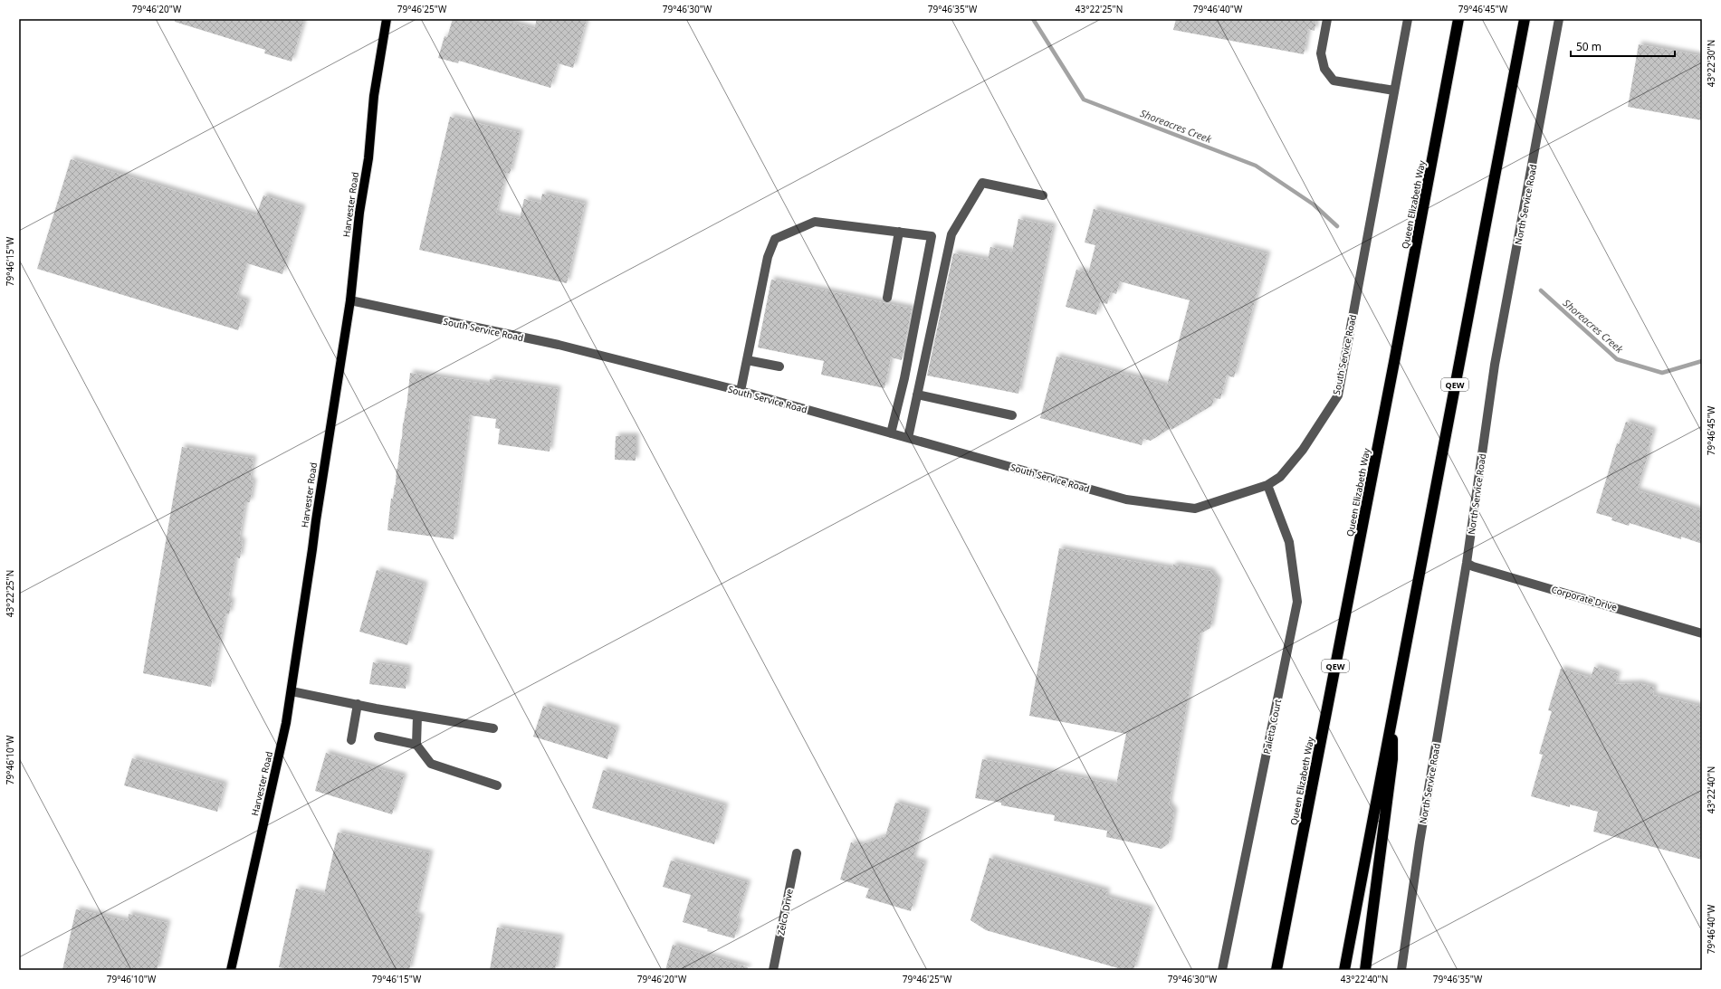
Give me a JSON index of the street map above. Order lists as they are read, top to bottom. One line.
{"streets":{"highway":["Queen Elizabeth Way","QEW"],"main road":["Harvester Road"],"street":["North Service Road","South Service Road","Corporate Drive","Paletta Court","Zelco Drive"]},"crossings":[["Harvester Road","South Service Road"],["North Service Road","Corporate Drive"],["South Service Road","Paletta Court"]],"water":["Shoreacres Creek"],"scale_bar":"50 m","coordinates":["79°46'20\"W","79°46'25\"W","79°46'30\"W","79°46'35\"W","43°22'25\"N","79°46'40\"W","79°46'45\"W","43°22'30\"N","79°46'15\"W","79°46'10\"W","43°22'40\"N"]}
